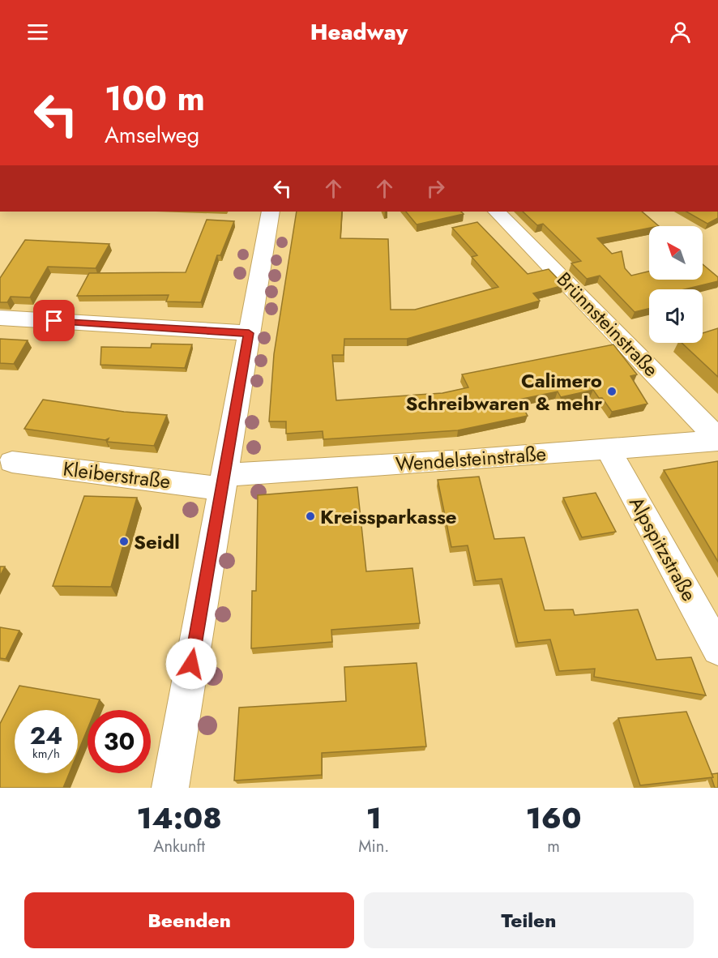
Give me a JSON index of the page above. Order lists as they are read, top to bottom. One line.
{"streets":{"street":["Brünnsteinstraße","Wendelsteinstraße","Kleiberstraße","Alpspitzstraße"]},"crossings":[["Brünnsteinstraße","Wendelsteinstraße"],["Wendelsteinstraße","Kleiberstraße"],["Wendelsteinstraße","Alpspitzstraße"]],"places":["Calimero Schreibwaren & mehr","Kreissparkasse","Seidl"],"north":"top left","page":{"header":"Headway","turn":["100 m","Amselweg"],"speed":"24 km/h","limit":"30","eta":["14:08","Ankunft","1","Min.","160","m"],"buttons":["Beenden","Teilen"]}}
